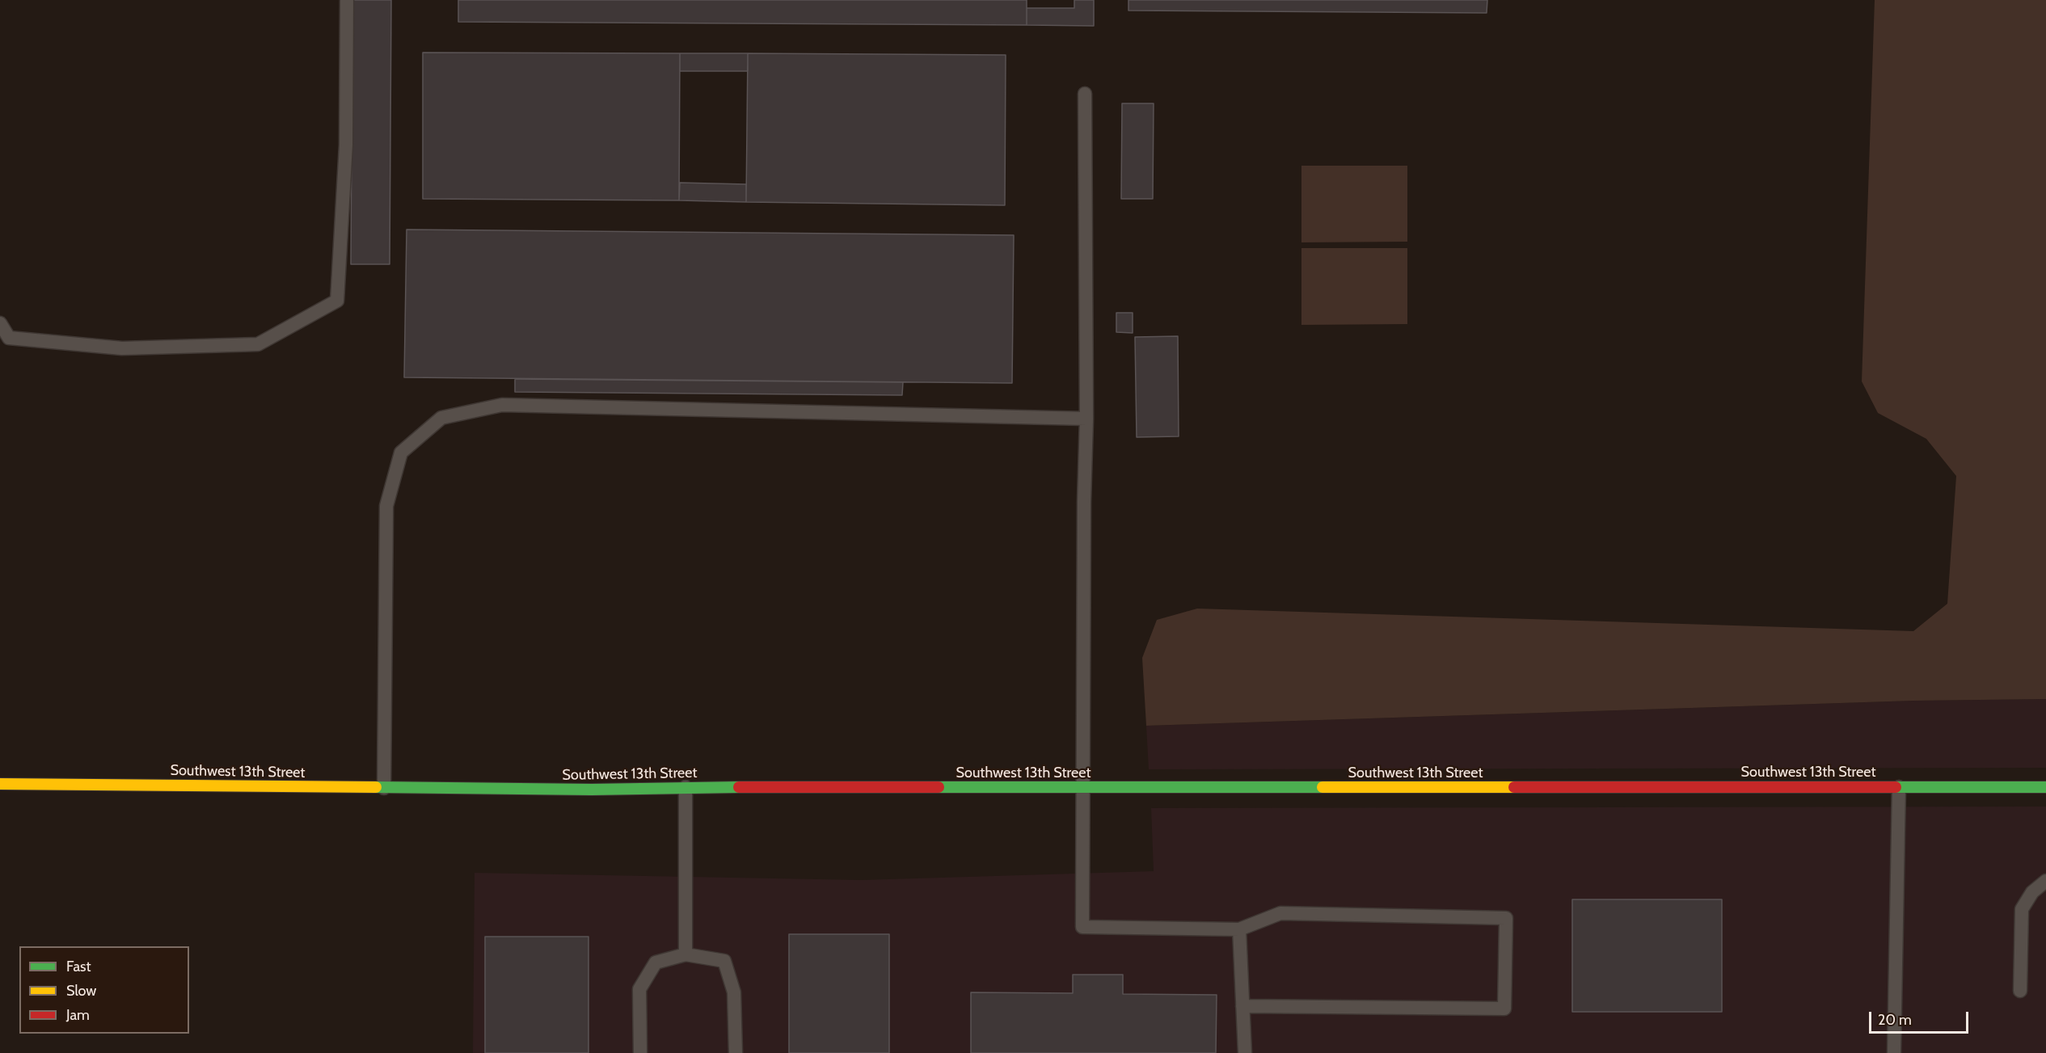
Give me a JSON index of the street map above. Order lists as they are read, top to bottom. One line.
{"streets":{"street":["Southwest 13th Street"]},"legend":["Fast","Slow","Jam"],"scale_bar":"20 m"}
